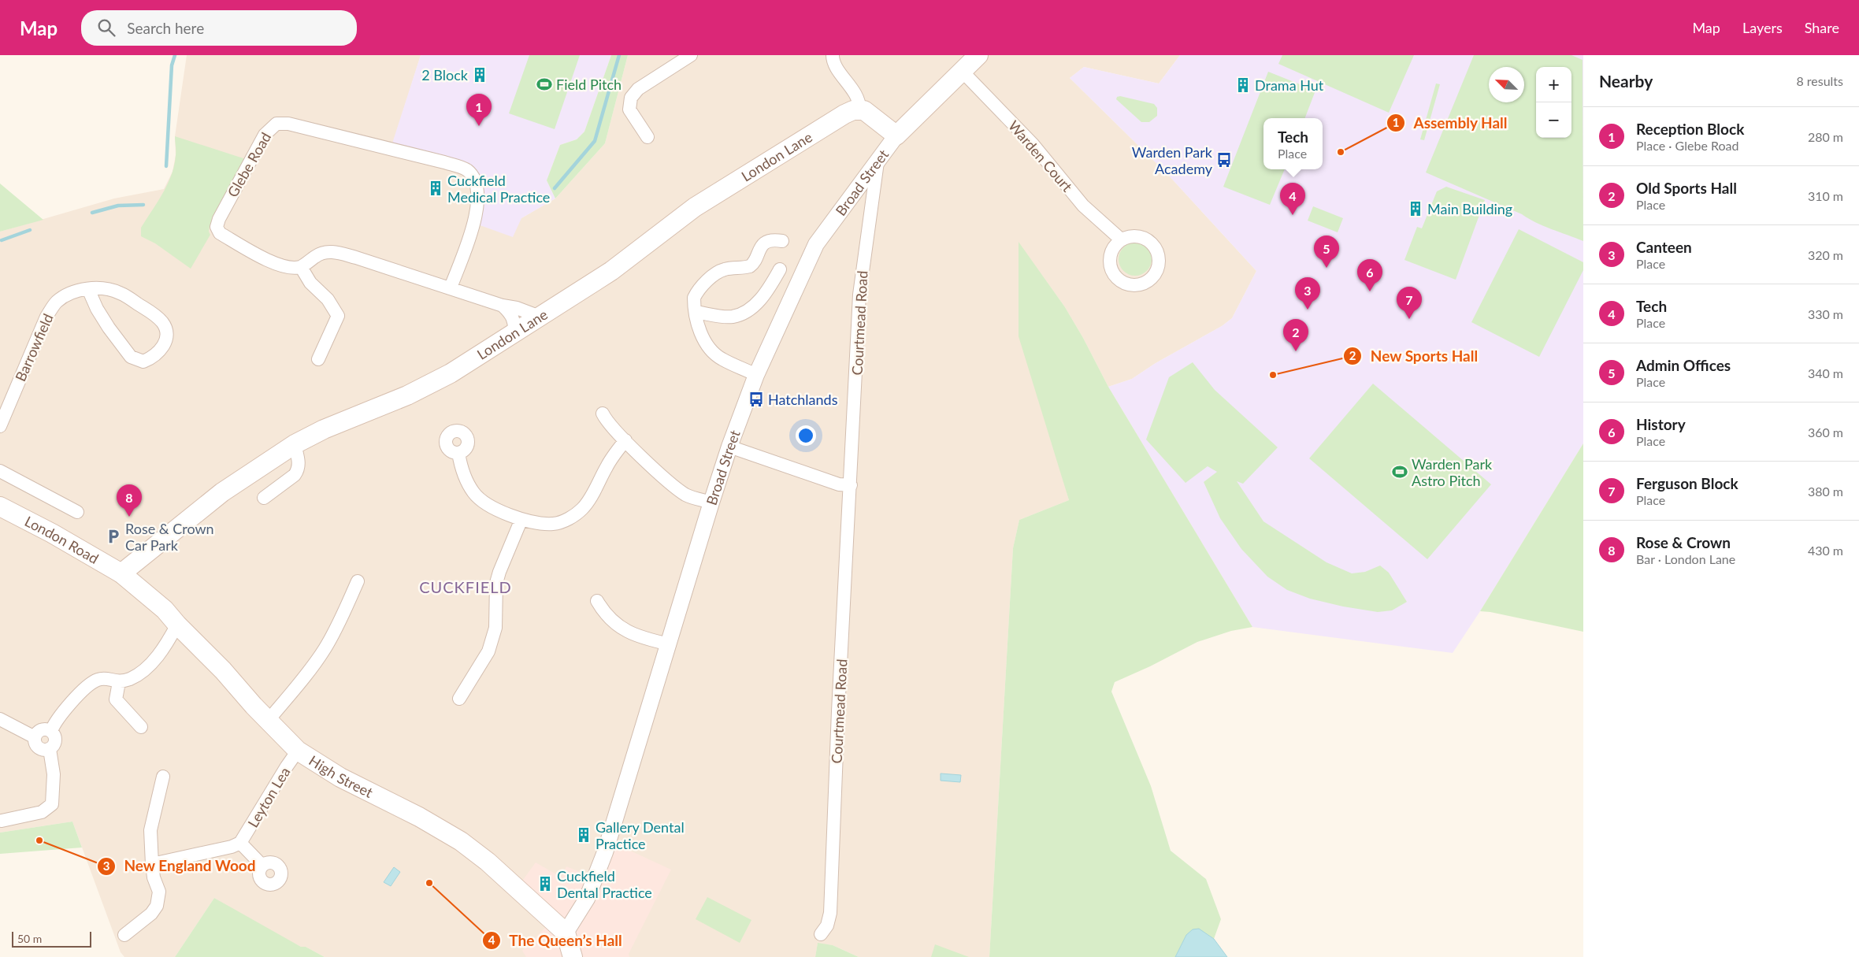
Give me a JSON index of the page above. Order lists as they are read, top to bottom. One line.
{"streets":{"main road":["London Lane","Broad Street","London Road","High Street"],"street":["Warden Court","Glebe Road","Courtmead Road","Barrowfield","Leyton Lea"]},"crossings":[["Warden Court","Broad Street"],["London Lane","London Road"],["London Lane","High Street"],["Broad Street","Courtmead Road"],["Broad Street","High Street"],["London Road","High Street"],["High Street","Leyton Lea"]],"districts":["CUCKFIELD"],"places":{"building":["2 Block","Drama Hut","Cuckfield Medical Practice","Main Building","Gallery Dental Practice","Cuckfield Dental Practice"],"sports":["Field Pitch","Warden Park Astro Pitch"],"other":["Assembly Hall","New Sports Hall","New England Wood","The Queen’s Hall"],"bus stop":["Warden Park Academy","Hatchlands"],"parking":["Rose & Crown Car Park"]},"scale_bar":"50 m","north":"top left","page":{"header":"Map","search":"Search here","nav":["Map","Layers","Share"],"heading":["Nearby","8 results"],"map_buttons":["+","−"],"pins":["1","4","5","6","3","7","2","8"],"list":[{"mark":"1","name":"Reception Block","note":"Place · Glebe Road","value":"280 m"},{"mark":"2","name":"Old Sports Hall","note":"Place","value":"310 m"},{"mark":"3","name":"Canteen","note":"Place","value":"320 m"},{"mark":"4","name":"Tech","note":"Place","value":"330 m"},{"mark":"5","name":"Admin Offices","note":"Place","value":"340 m"},{"mark":"6","name":"History","note":"Place","value":"360 m"},{"mark":"7","name":"Ferguson Block","note":"Place","value":"380 m"},{"mark":"8","name":"Rose & Crown","note":"Bar · London Lane","value":"430 m"}],"popup":["Tech","Place"],"scale":"50 m"}}
